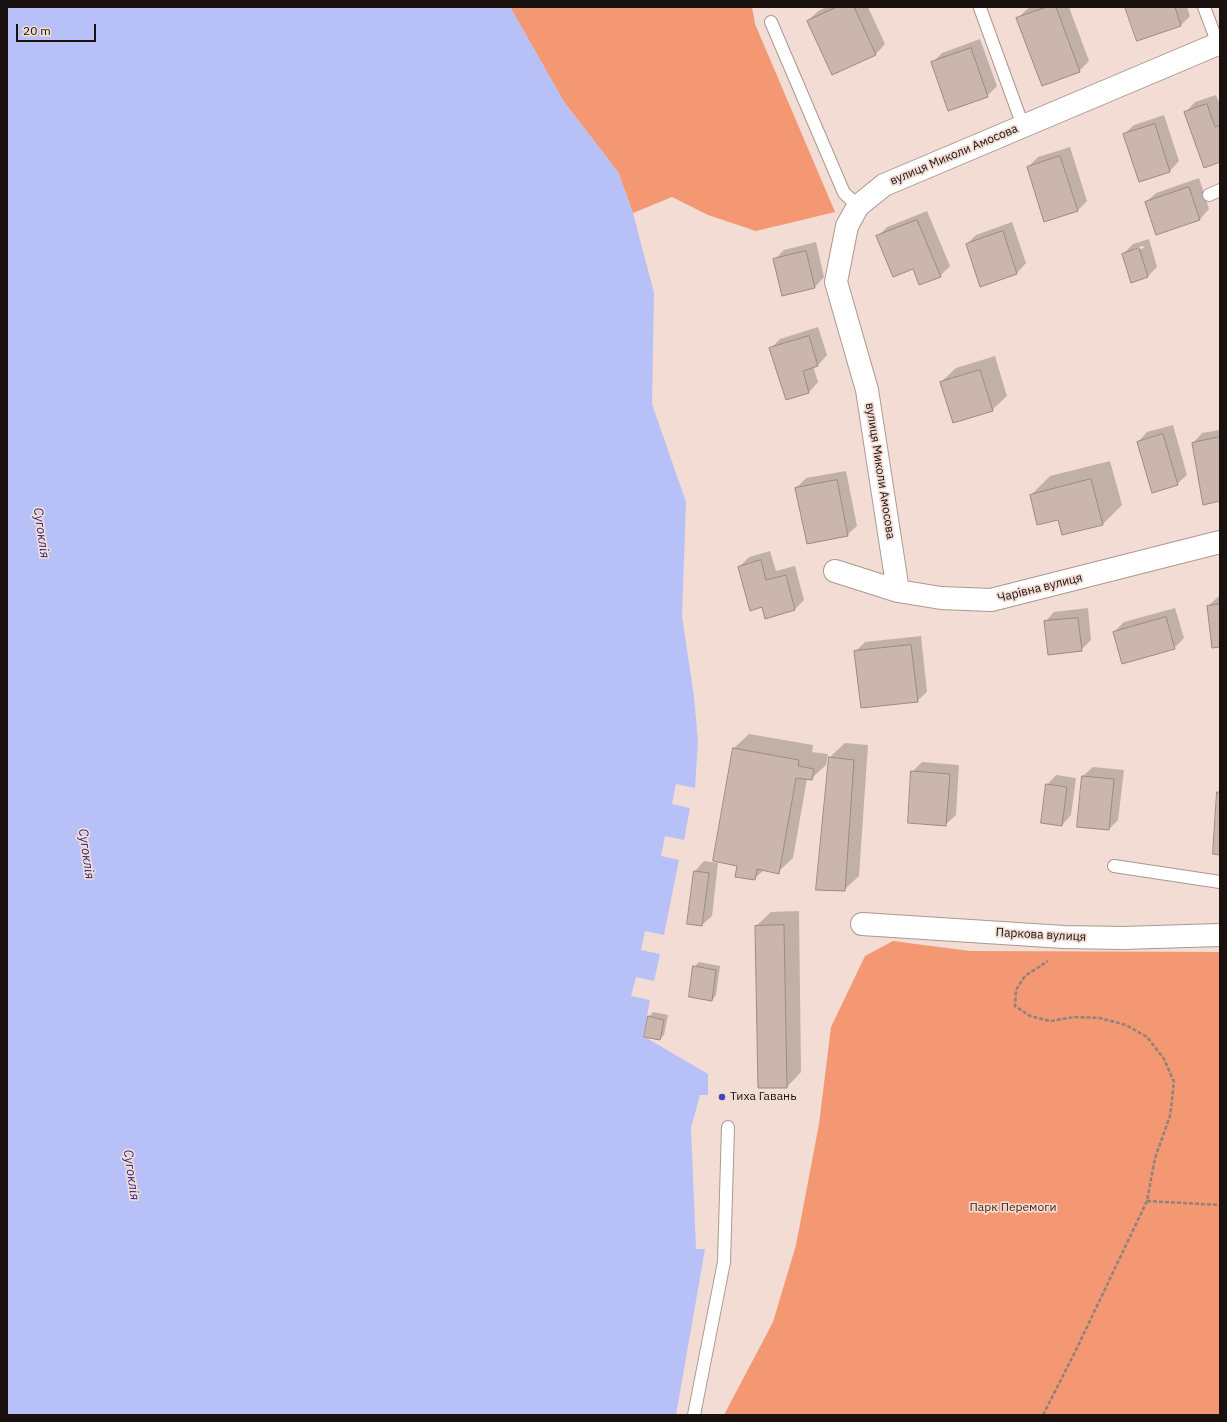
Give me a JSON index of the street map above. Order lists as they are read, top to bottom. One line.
{"streets":{"street":["вулиця Миколи Амосова","Чарівна вулиця","Паркова вулиця"]},"crossings":[["вулиця Миколи Амосова","Чарівна вулиця"]],"water":["Сугоклія"],"parks":["Парк Перемоги"],"places":["Тиха Гавань"],"scale_bar":"20 m"}
